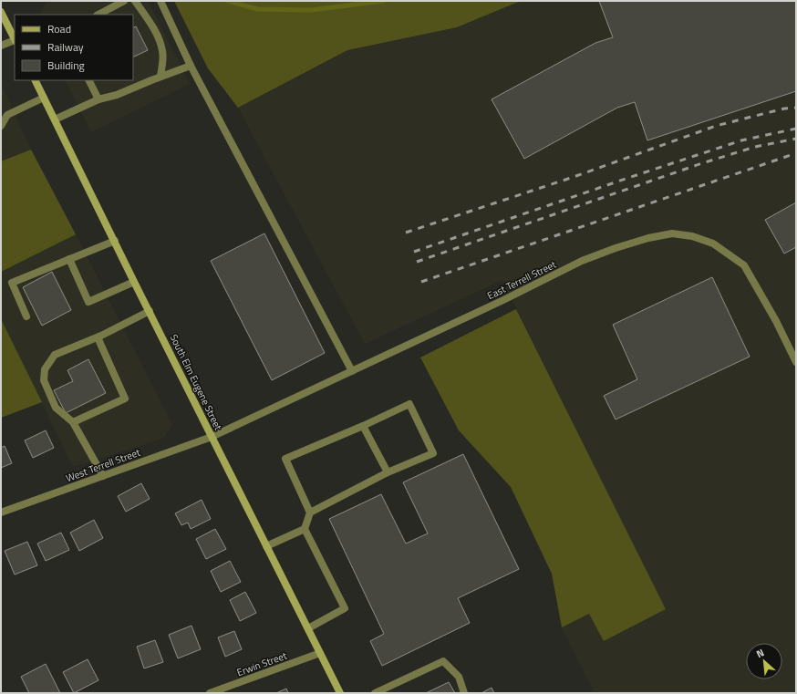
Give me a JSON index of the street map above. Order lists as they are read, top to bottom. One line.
{"streets":{"main road":["South Elm Eugene Street"],"street":["East Terrell Street","West Terrell Street","Erwin Street"]},"crossings":[["East Terrell Street","South Elm Eugene Street"],["East Terrell Street","West Terrell Street"],["South Elm Eugene Street","West Terrell Street"],["South Elm Eugene Street","Erwin Street"]],"legend":["Road","Railway","Building"],"north":"top left"}
